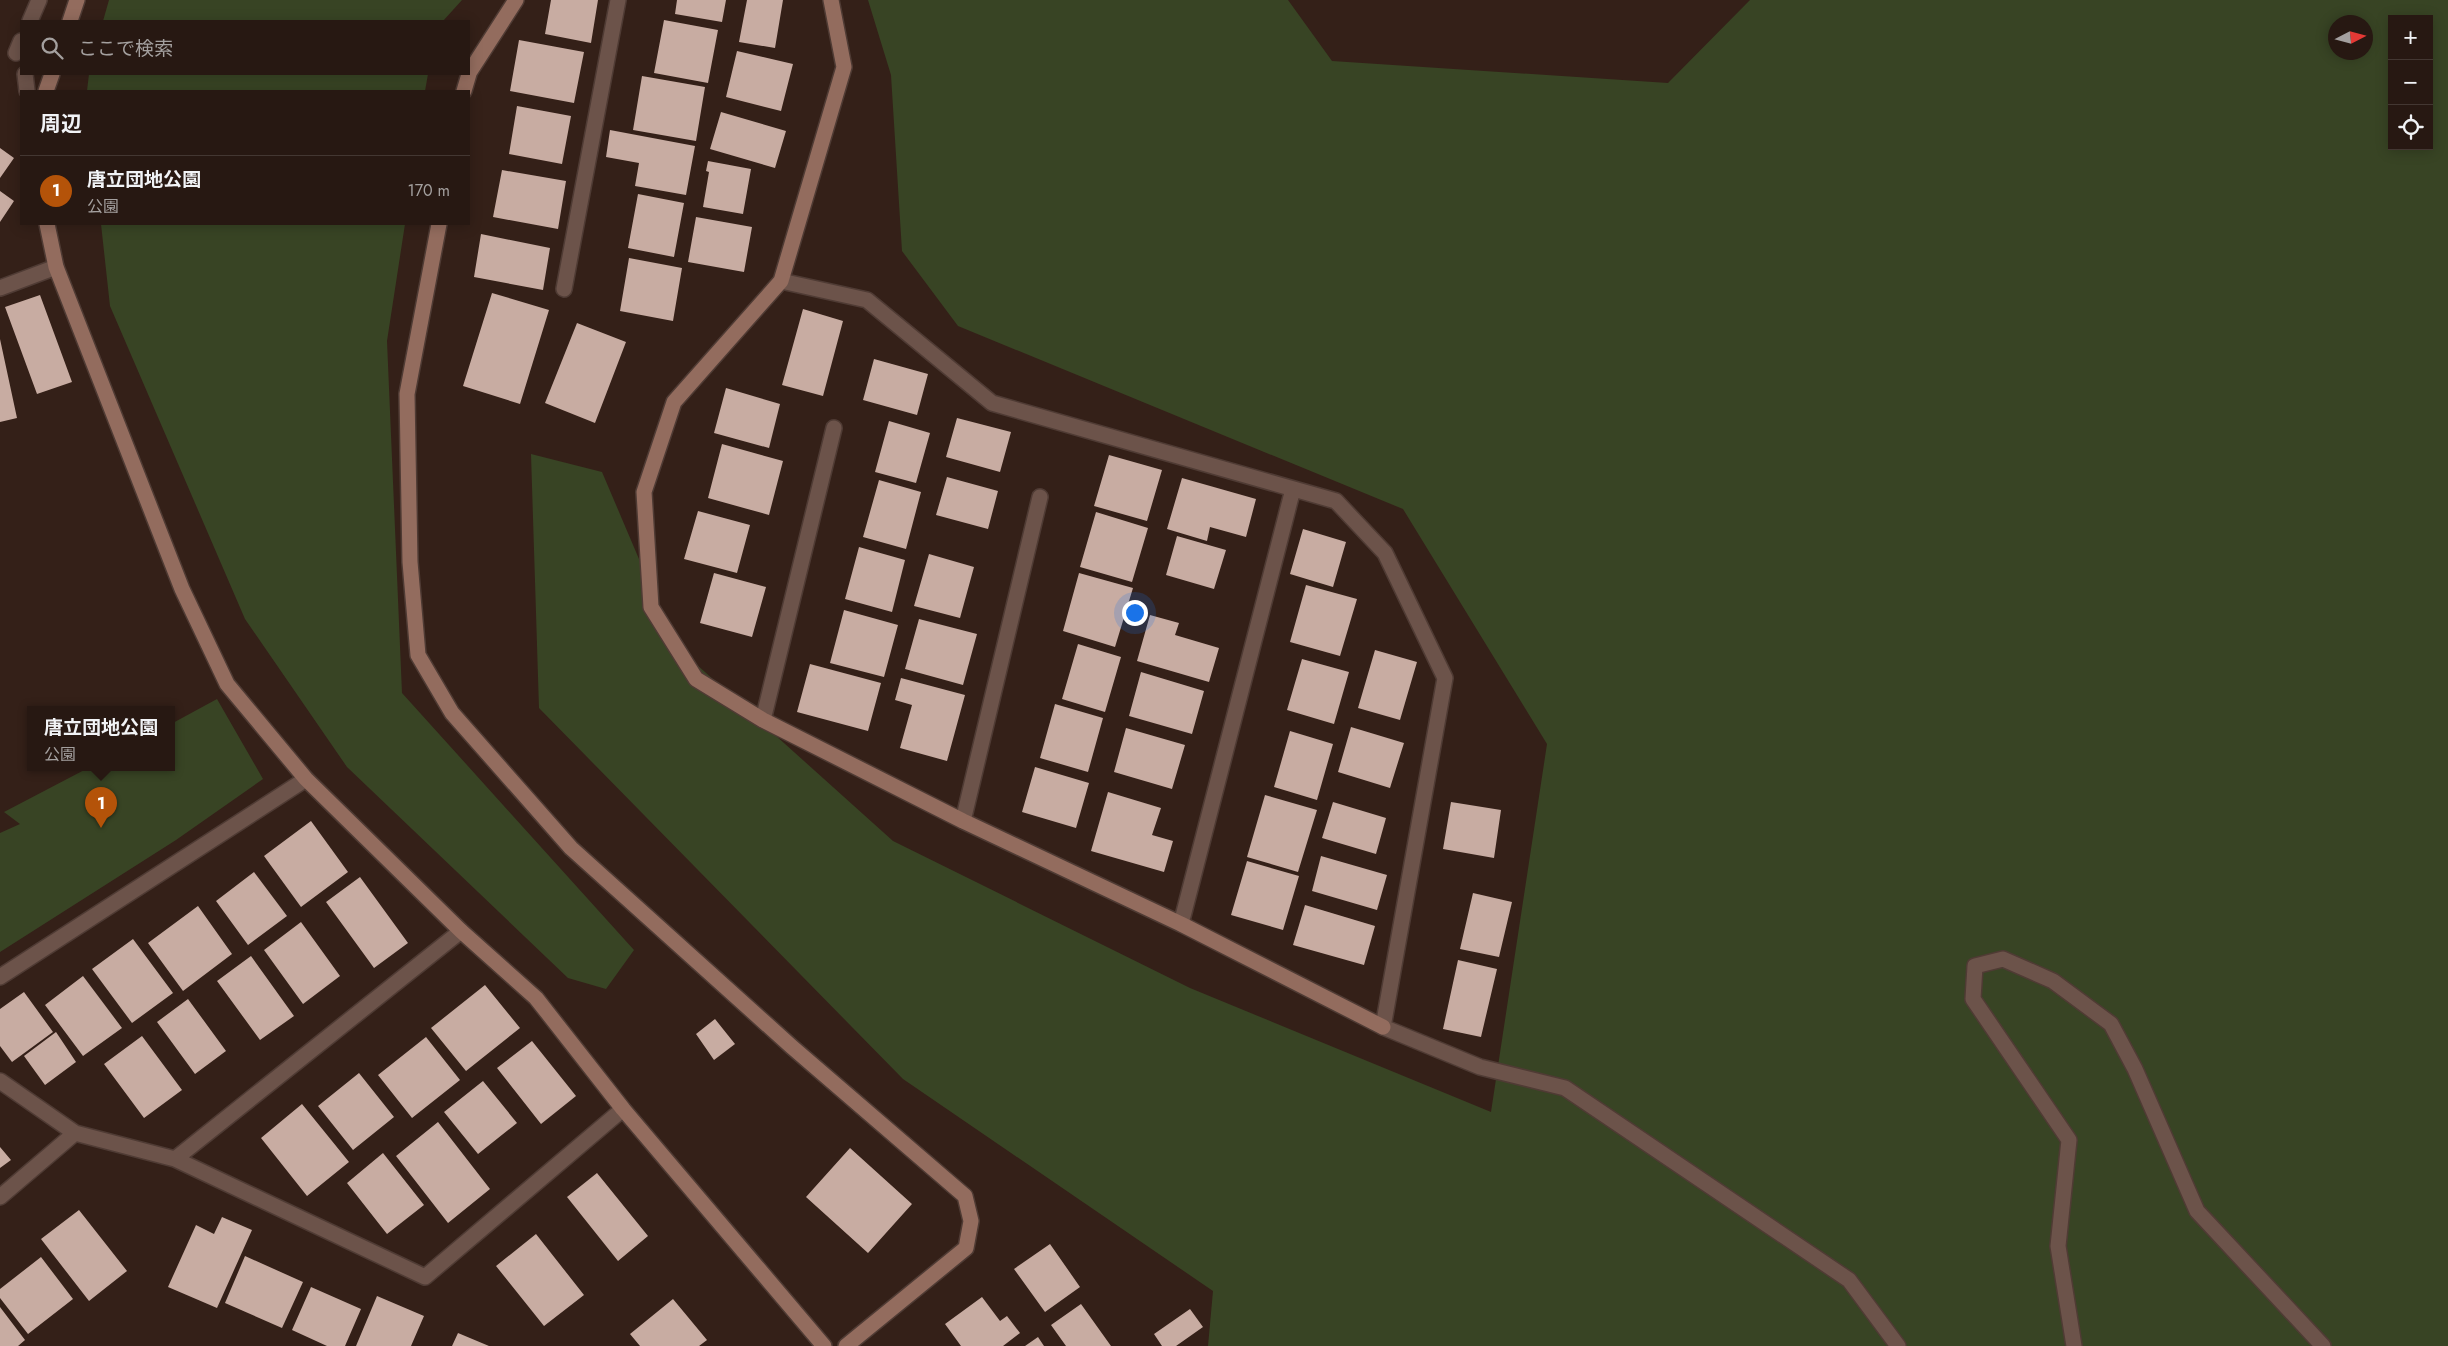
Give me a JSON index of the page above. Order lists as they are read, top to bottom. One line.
{"north":"right","page":{"map_buttons":["+","−"],"search":"ここで検索","heading":"周辺","list":[{"mark":"1","name":"唐立団地公園","note":"公園","value":"170 m"}],"popup":["唐立団地公園","公園"],"pins":"1"}}
